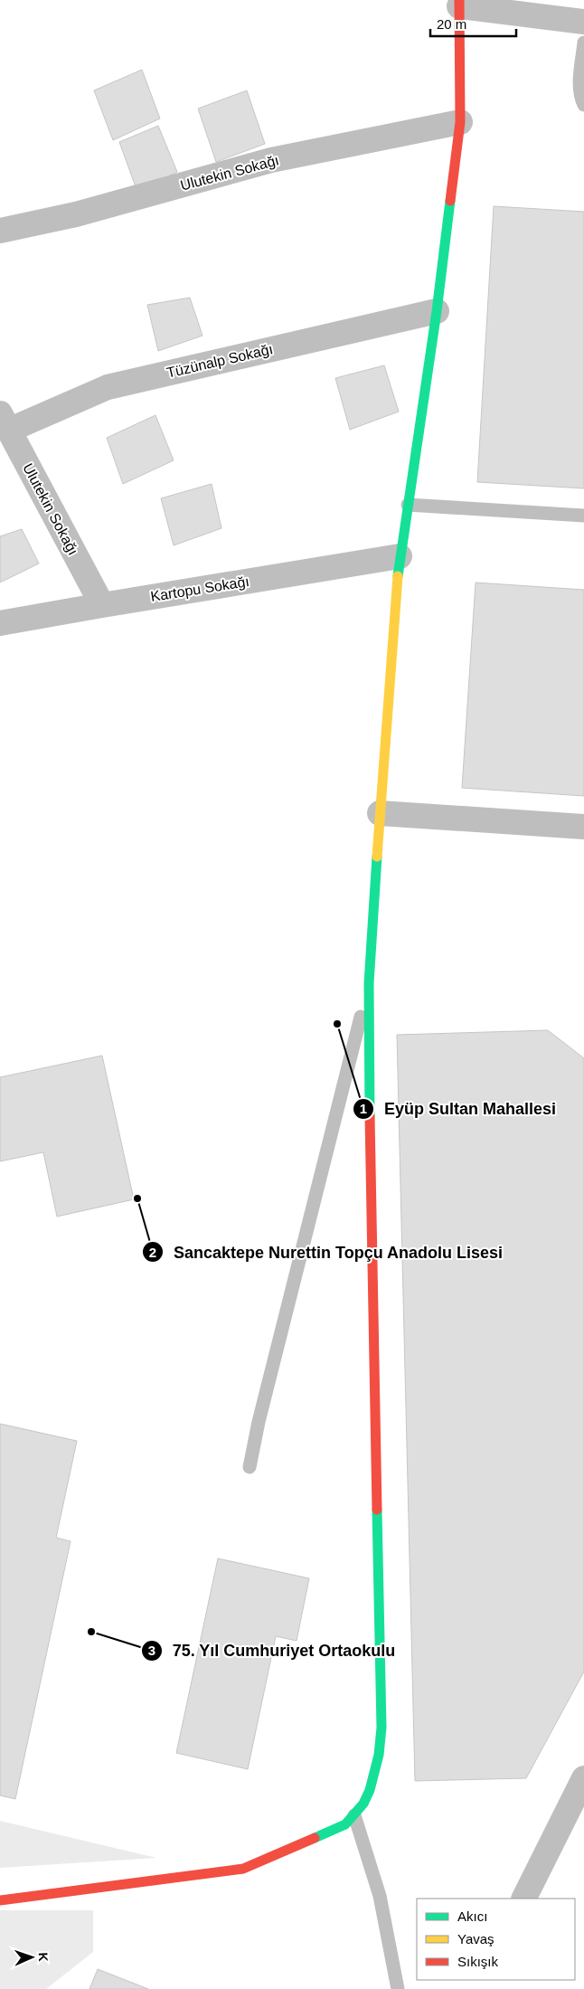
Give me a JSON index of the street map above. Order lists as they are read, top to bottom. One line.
{"streets":{"street":["Ulutekin Sokağı","Tüzünalp Sokağı","Kartopu Sokağı"]},"crossings":[["Ulutekin Sokağı","Tüzünalp Sokağı"],["Ulutekin Sokağı","Kartopu Sokağı"]],"places":["Eyüp Sultan Mahallesi","Sancaktepe Nurettin Topçu Anadolu Lisesi","75. Yıl Cumhuriyet Ortaokulu"],"legend":["Akıcı","Yavaş","Sıkışık"],"scale_bar":"20 m","north":"right"}
